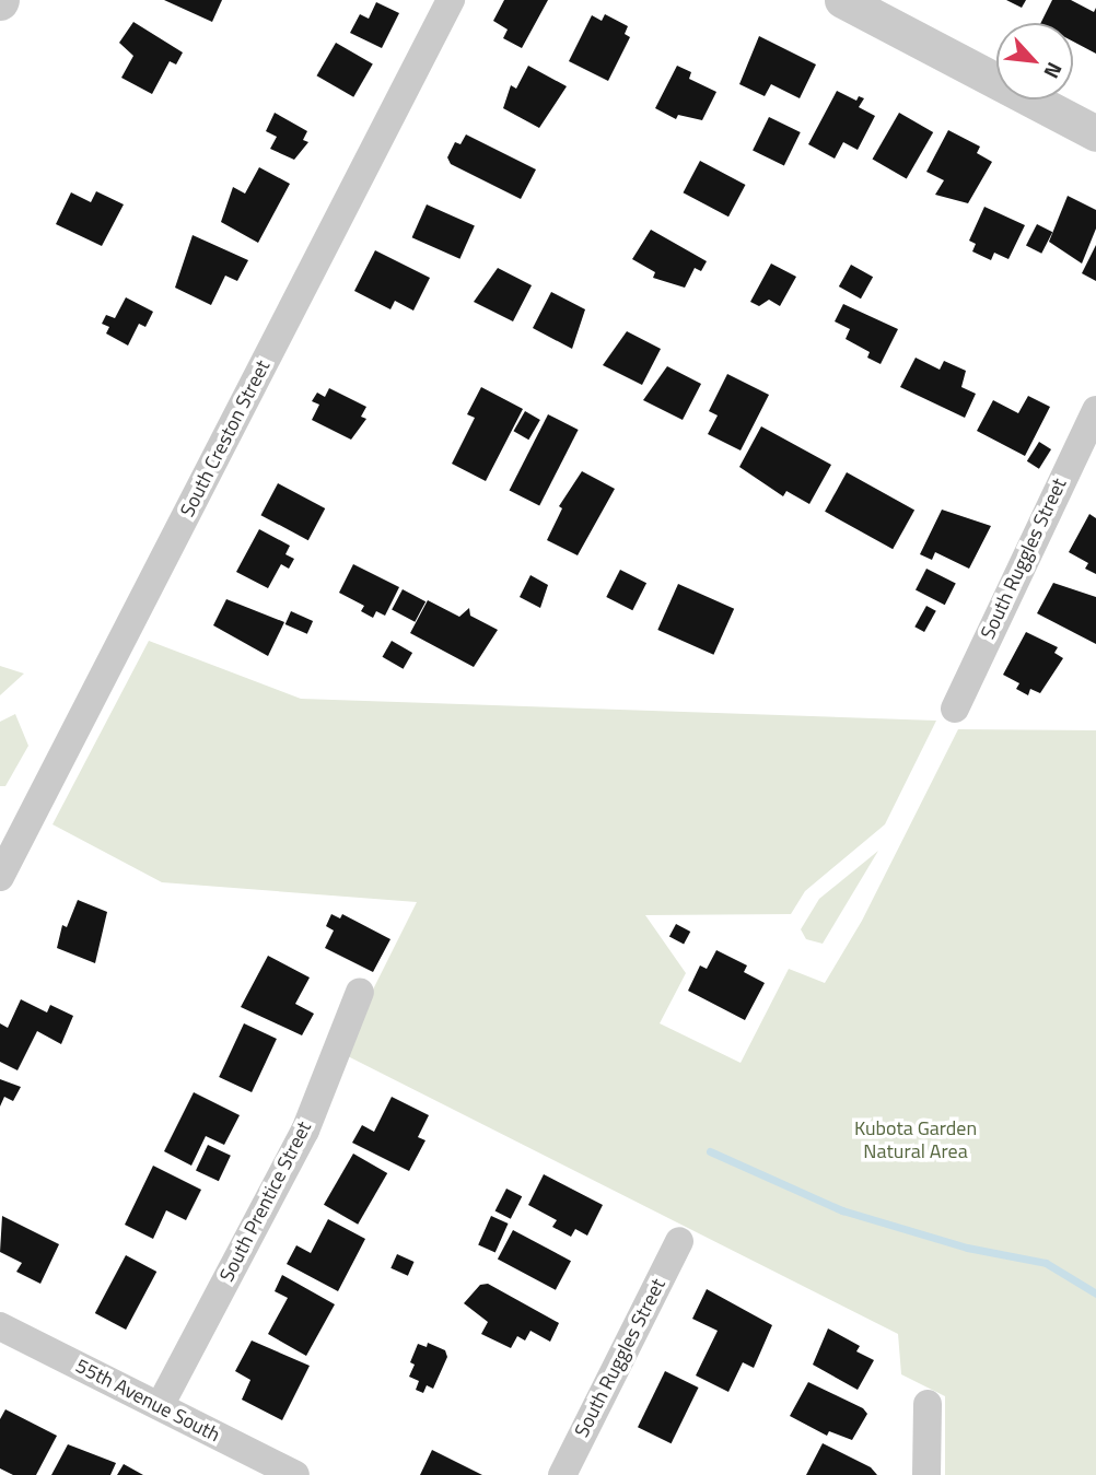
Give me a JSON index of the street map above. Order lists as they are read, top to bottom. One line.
{"streets":{"street":["South Creston Street","South Ruggles Street","South Prentice Street","55th Avenue South"]},"crossings":[["South Prentice Street","55th Avenue South"]],"parks":["Kubota Garden Natural Area"],"north":"bottom right"}
